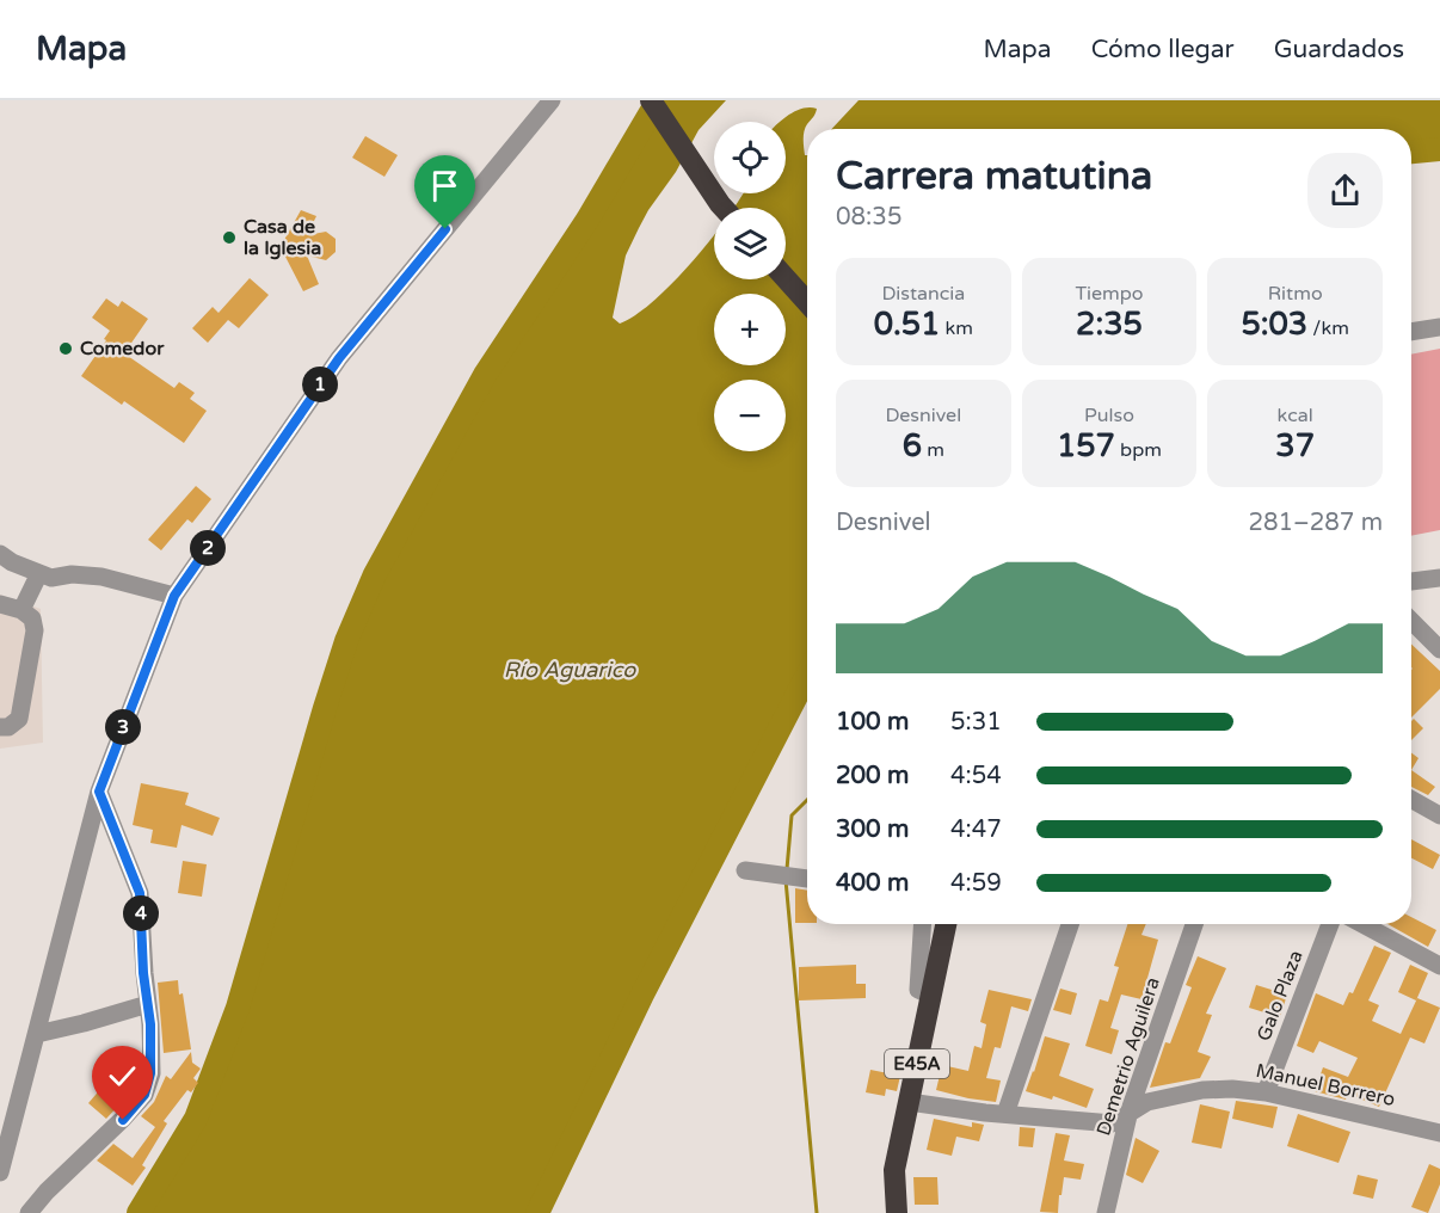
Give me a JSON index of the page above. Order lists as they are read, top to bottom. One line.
{"streets":{"highway":["E45A"],"street":["Galo Plaza","Demetrio Aguilera","Manuel Borrero"]},"crossings":[["Galo Plaza","Manuel Borrero"],["Demetrio Aguilera","Manuel Borrero"],["E45A","Manuel Borrero"]],"water":["Río Aguarico"],"places":["Casa de la Iglesia","Comedor"],"page":{"header":"Mapa","nav":["Mapa","Cómo llegar","Guardados"],"map_buttons":["+","−"],"heading":["Carrera matutina","08:35"],"stats":[["Distancia","0.51 km"],["Tiempo","2:35"],["Ritmo","5:03 /km"],["Desnivel","6 m"],["Pulso","157 bpm"],["kcal","37"]],"pins":["1","2","3","4"],"chart":["Desnivel","281–287 m"],"list":[{"name":"100 m","note":"5:31"},{"name":"200 m","note":"4:54"},{"name":"300 m","note":"4:47"},{"name":"400 m","note":"4:59"}]}}
